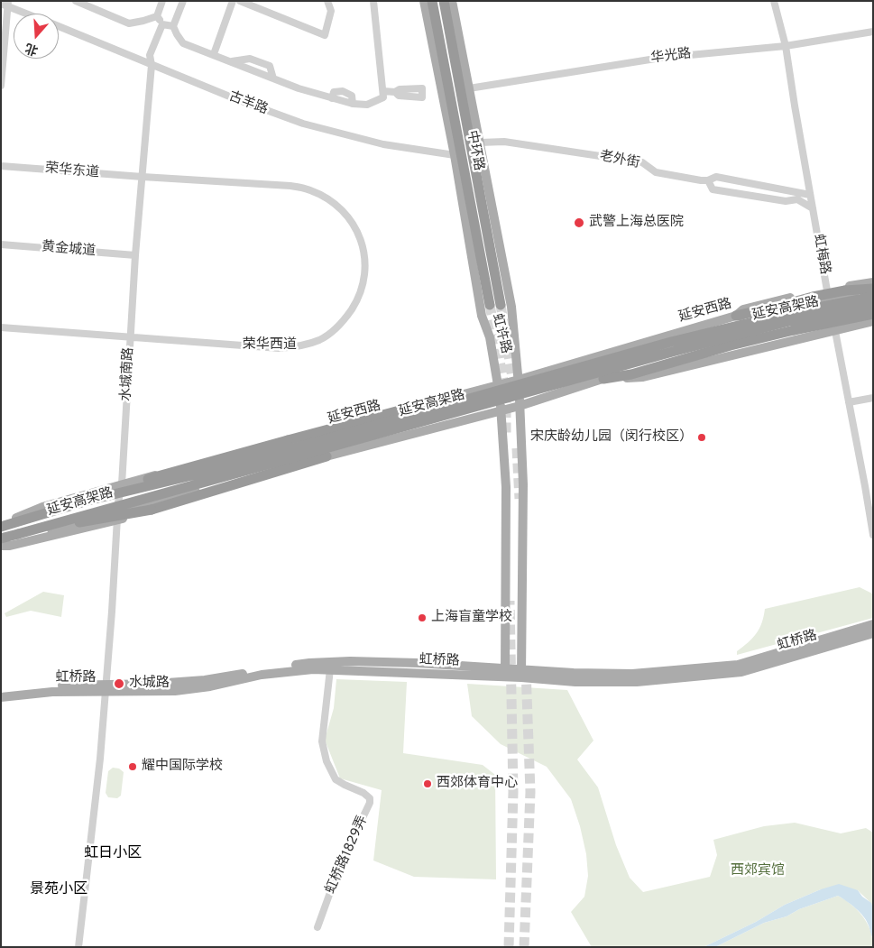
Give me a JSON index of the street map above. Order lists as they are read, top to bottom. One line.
{"streets":{"highway":["中环路","延安高架路"],"main road":["延安西路","虹许路","虹桥路"],"street":["华光路","古羊路","老外街","荣华东道","黄金城道","虹梅路","荣华西道","水城南路","虹桥路1829弄"]},"crossings":[["华光路","虹梅路"],["华光路","虹许路"],["古羊路","虹许路"],["古羊路","水城南路"],["老外街","虹梅路"],["老外街","虹许路"],["荣华东道","荣华西道"],["荣华东道","水城南路"],["黄金城道","水城南路"],["虹梅路","延安西路"],["延安高架路","延安西路"],["延安西路","虹许路"],["延安西路","水城南路"],["虹许路","虹桥路"],["荣华西道","水城南路"],["水城南路","虹桥路"],["虹桥路","虹桥路1829弄"]],"districts":["虹日小区","景苑小区"],"parks":["西郊宾馆"],"places":["武警上海总医院","宋庆龄幼儿园（闵行校区）","上海盲童学校","水城路","耀中国际学校","西郊体育中心"],"north":"bottom"}
